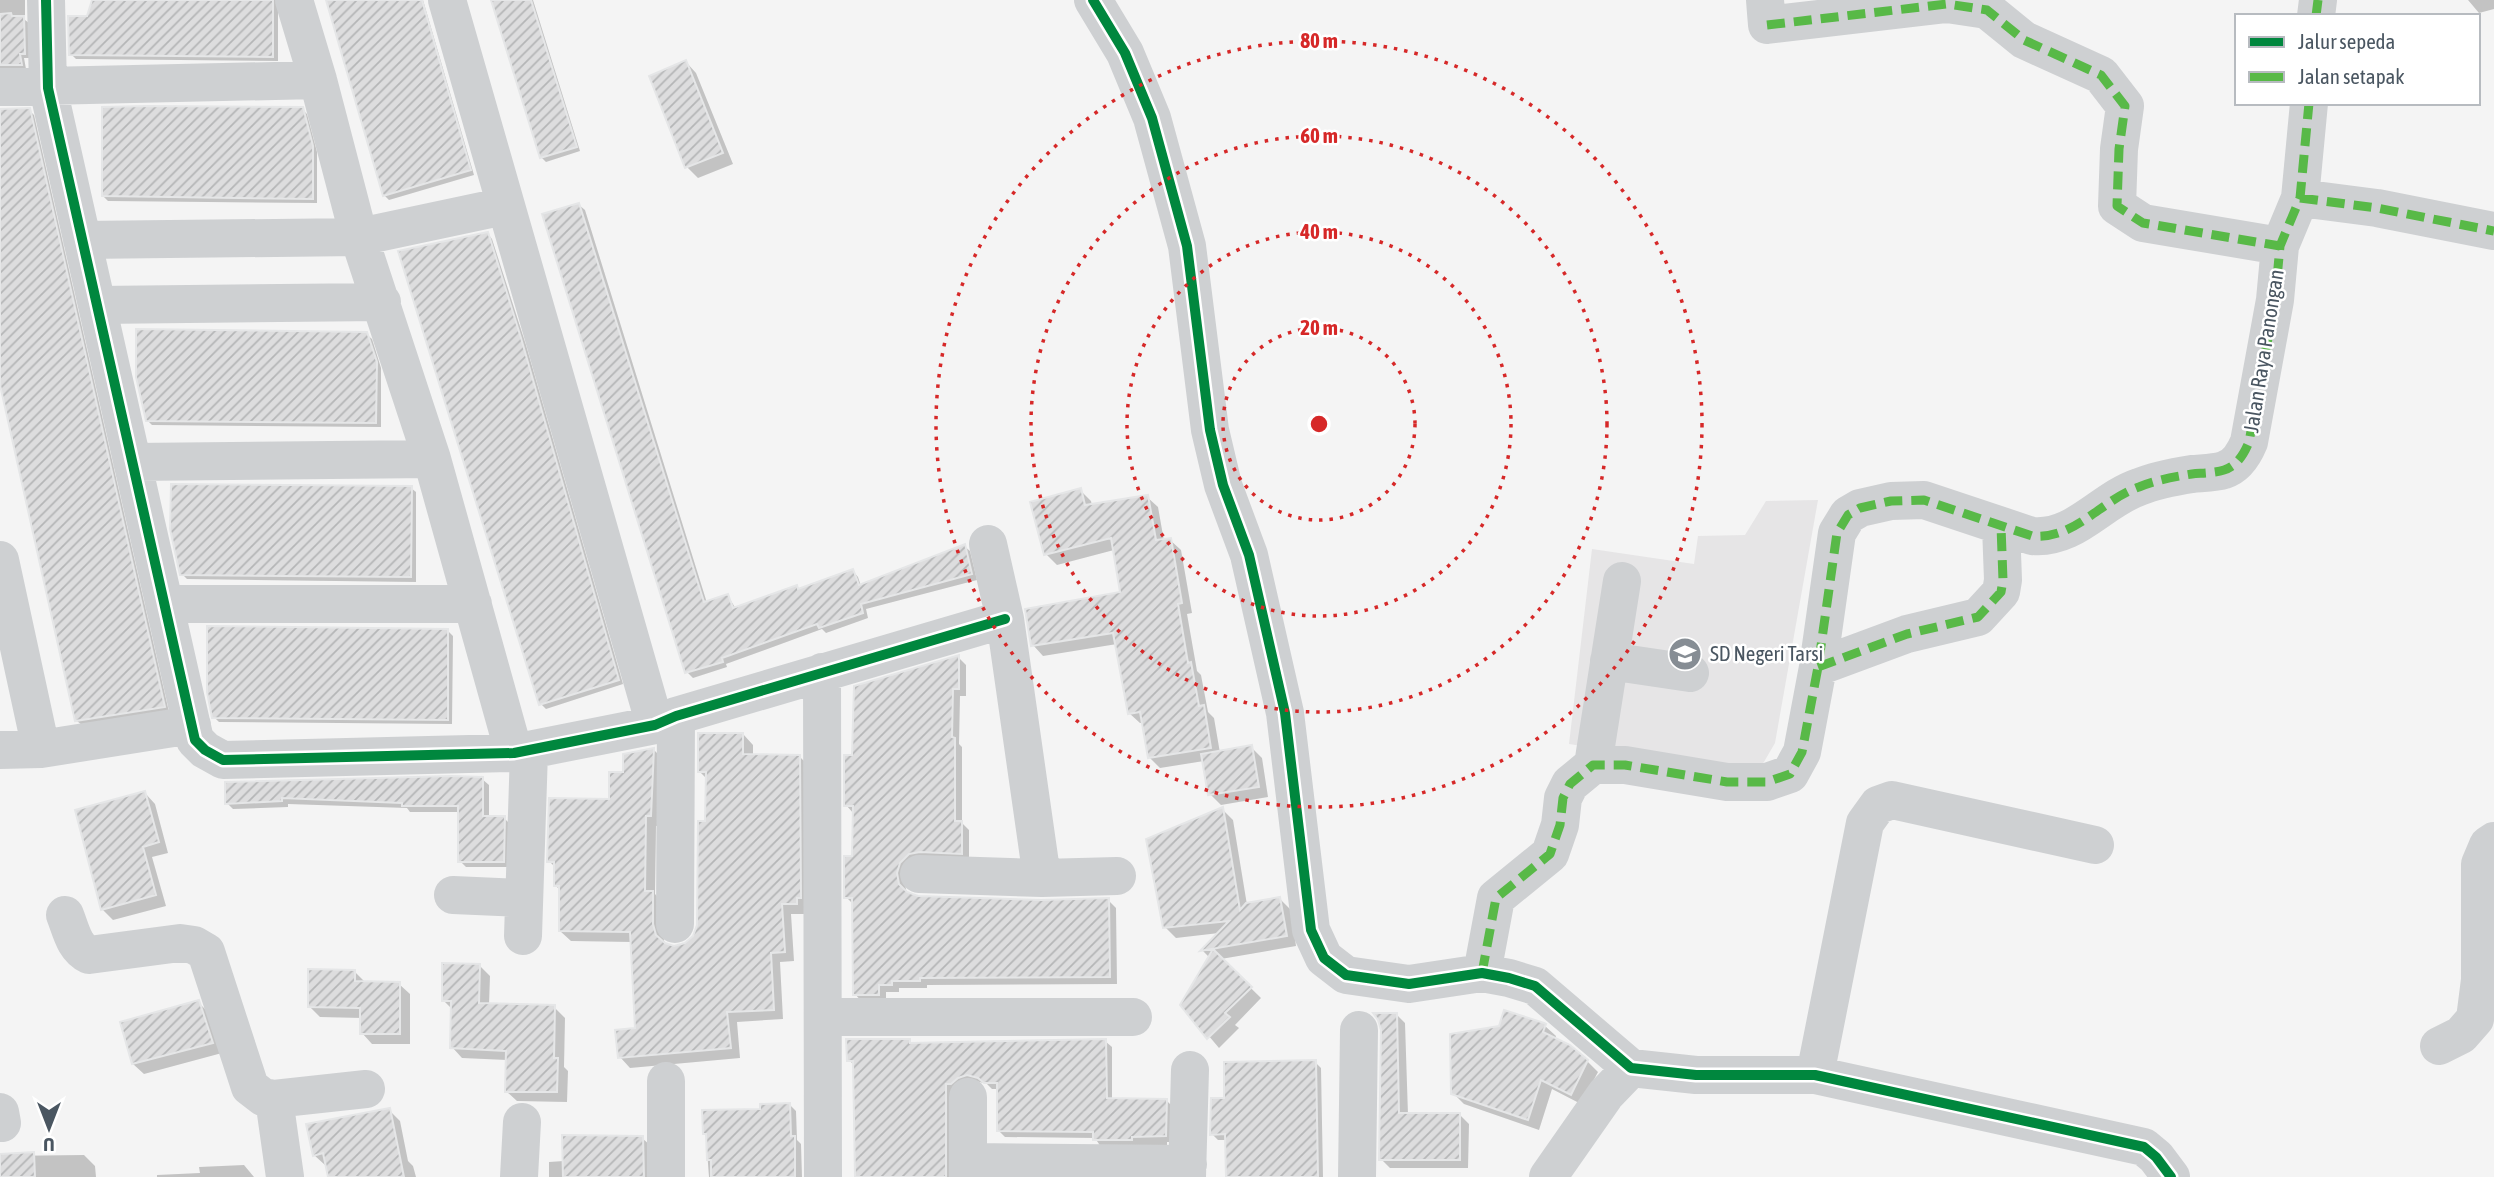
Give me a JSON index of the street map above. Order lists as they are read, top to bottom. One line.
{"streets":{"street":["Jalan Raya Panongan"]},"places":{"school or university":["SD Negeri Tarsi"]},"legend":["Jalur sepeda","Jalan setapak"],"north":"bottom","rings":["80 m","60 m","40 m","20 m"]}
